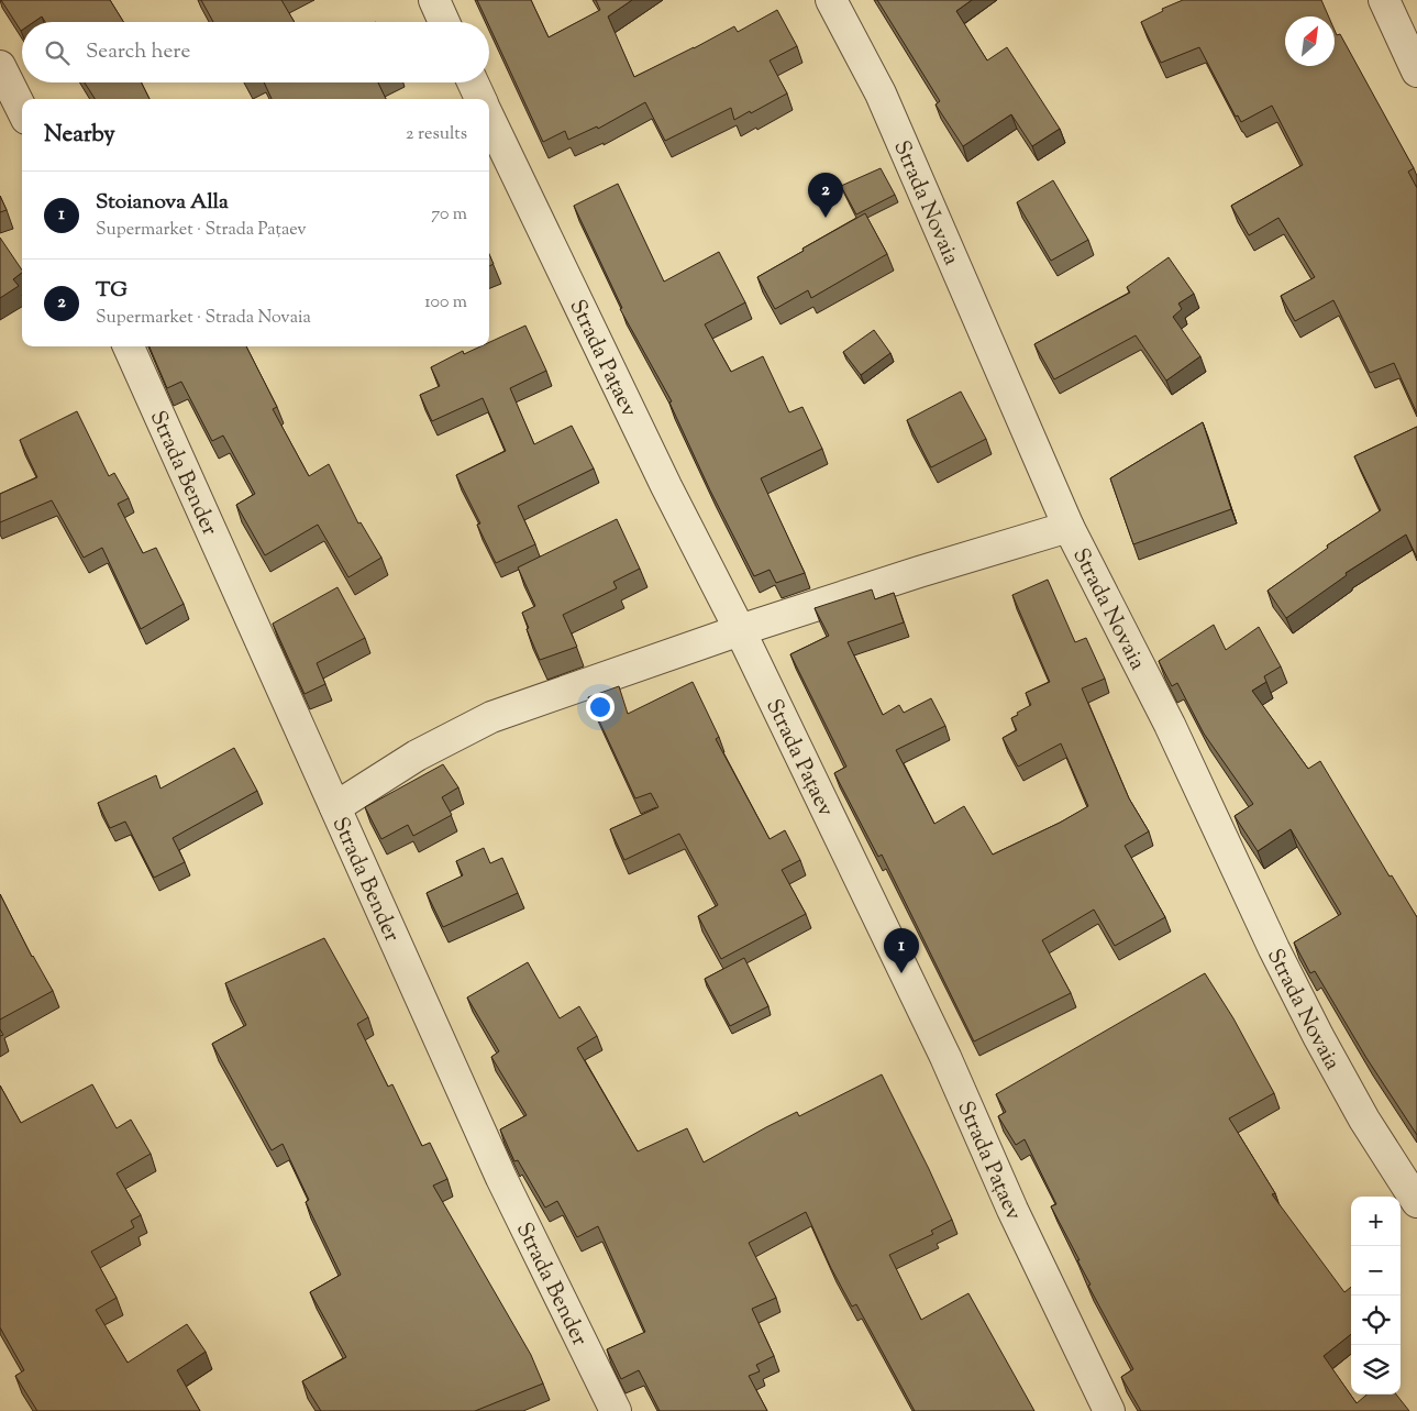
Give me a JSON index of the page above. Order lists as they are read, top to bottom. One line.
{"streets":{"street":["Strada Novaia","Strada Pațaev","Strada Bender"]},"north":"top right","page":{"search":"Search here","heading":["Nearby","2 results"],"list":[{"mark":"1","name":"Stoianova Alla","note":"Supermarket · Strada Pațaev","value":"70 m"},{"mark":"2","name":"TG","note":"Supermarket · Strada Novaia","value":"100 m"}],"pins":["2","1"],"map_buttons":["+","−"]}}
